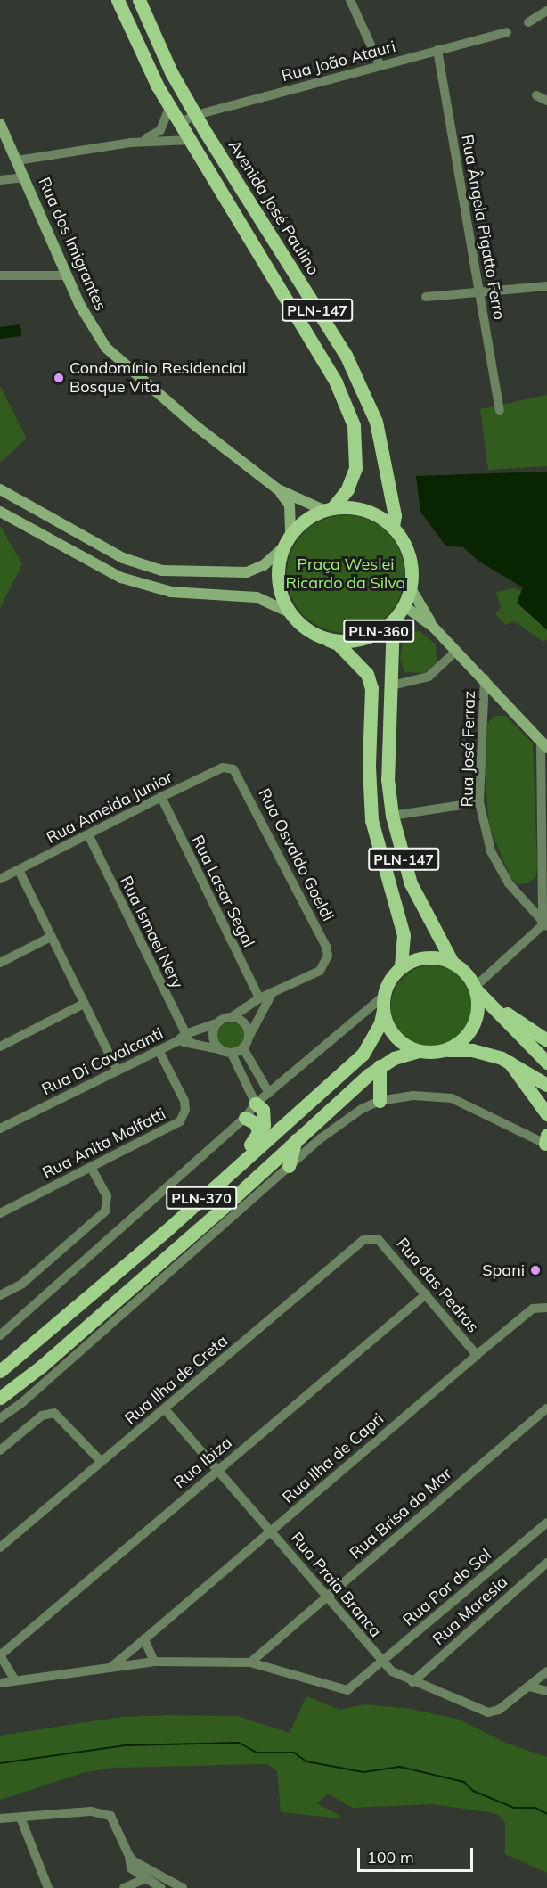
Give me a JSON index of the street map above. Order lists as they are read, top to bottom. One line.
{"streets":{"main road":["Avenida José Paulino","PLN-147","PLN-360","PLN-370"],"street":["Rua João Atauri","Rua Ângela Pigatto Ferro","Rua dos Imigrantes","Rua José Ferraz","Rua Ameida Junior","Rua Osvaldo Goeldi","Rua Lasar Segal","Rua Ismael Nery","Rua Di Cavalcanti","Rua Anita Malfatti","Rua das Pedras","Rua Ilha de Creta","Rua Ilha de Capri","Rua Ibiza","Rua Brisa do Mar","Rua Praia Branca","Rua Por do Sol","Rua Maresia"]},"crossings":[["Rua João Atauri","Avenida José Paulino"],["Rua João Atauri","Rua Ângela Pigatto Ferro"],["Rua João Atauri","PLN-147"],["Avenida José Paulino","Rua dos Imigrantes"],["Avenida José Paulino","PLN-147"],["Avenida José Paulino","PLN-360"],["Rua dos Imigrantes","PLN-147"],["Rua dos Imigrantes","PLN-360"],["PLN-147","PLN-360"],["PLN-147","PLN-370"],["Rua Ameida Junior","Rua Osvaldo Goeldi"],["Rua Ameida Junior","Rua Lasar Segal"],["Rua Ameida Junior","Rua Ismael Nery"],["Rua Ismael Nery","Rua Di Cavalcanti"],["Rua Di Cavalcanti","Rua Anita Malfatti"],["Rua das Pedras","Rua Ilha de Creta"],["Rua das Pedras","Rua Ilha de Capri"],["Rua das Pedras","Rua Ibiza"],["Rua Ilha de Creta","Rua Praia Branca"],["Rua Ilha de Capri","Rua Praia Branca"],["Rua Ibiza","Rua Praia Branca"],["Rua Brisa do Mar","Rua Praia Branca"],["Rua Brisa do Mar","Rua Por do Sol"],["Rua Praia Branca","Rua Por do Sol"],["Rua Praia Branca","Rua Maresia"]],"parks":["Praça Weslei Ricardo da Silva"],"places":["Condomínio Residencial Bosque Vita","Spani"],"scale_bar":"100 m"}
